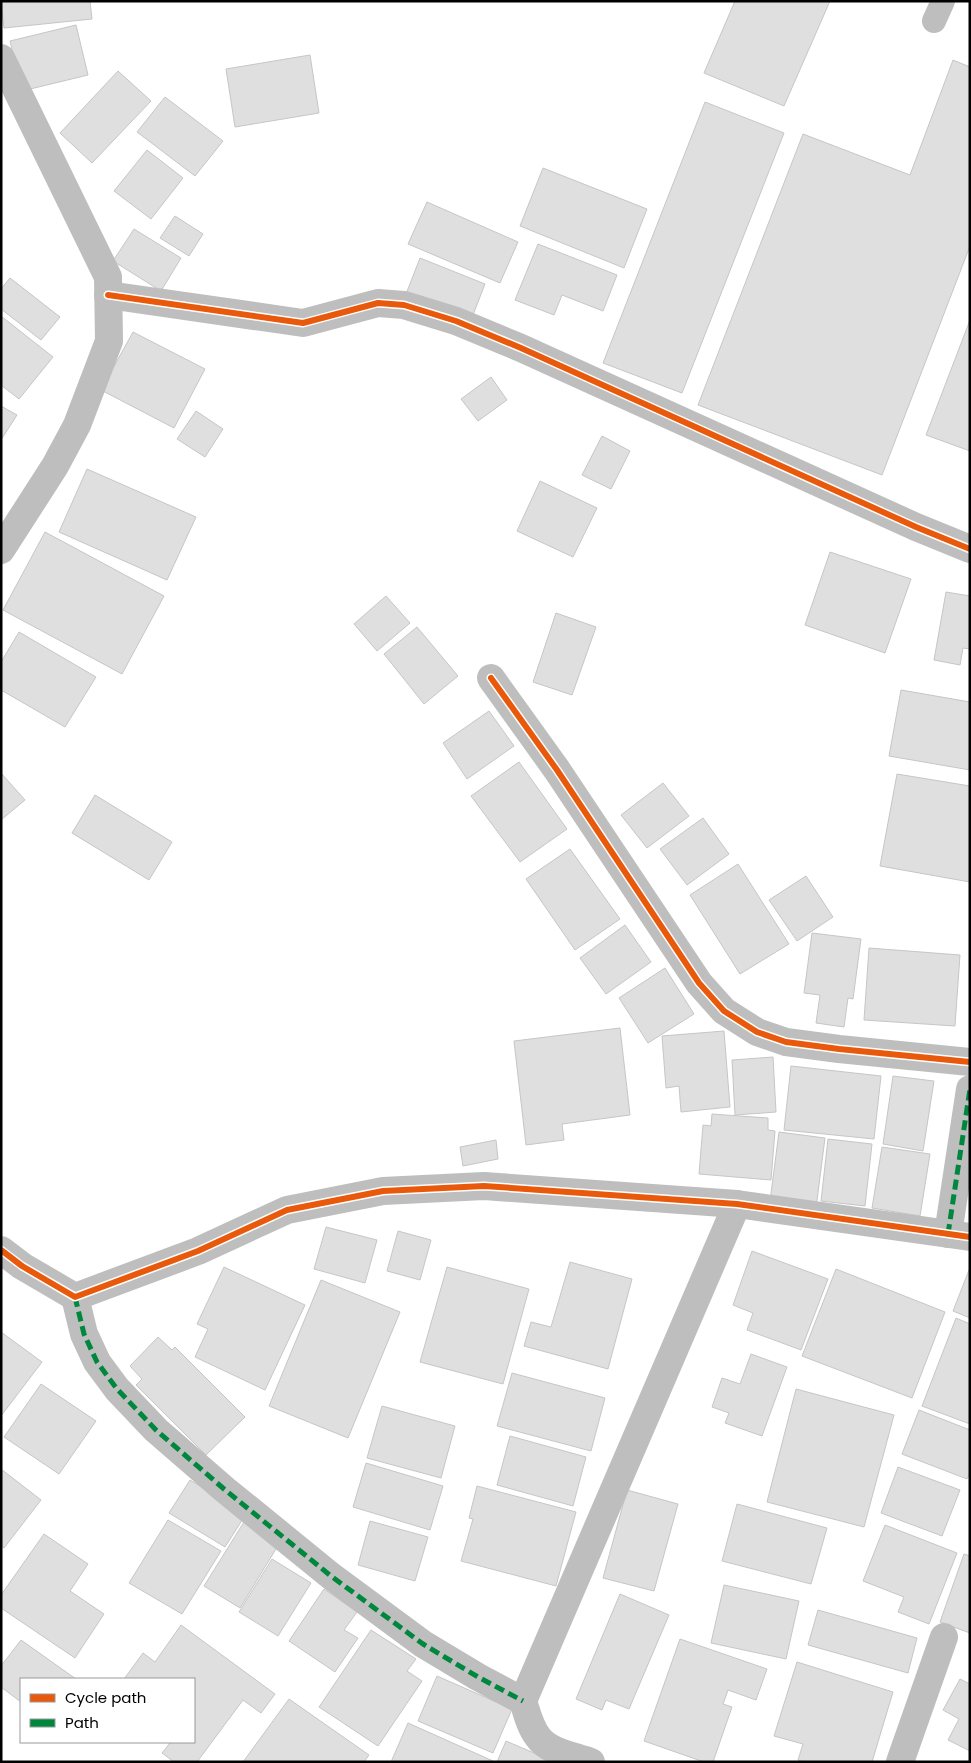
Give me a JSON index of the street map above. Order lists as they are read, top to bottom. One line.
{"legend":["Cycle path","Path"]}
